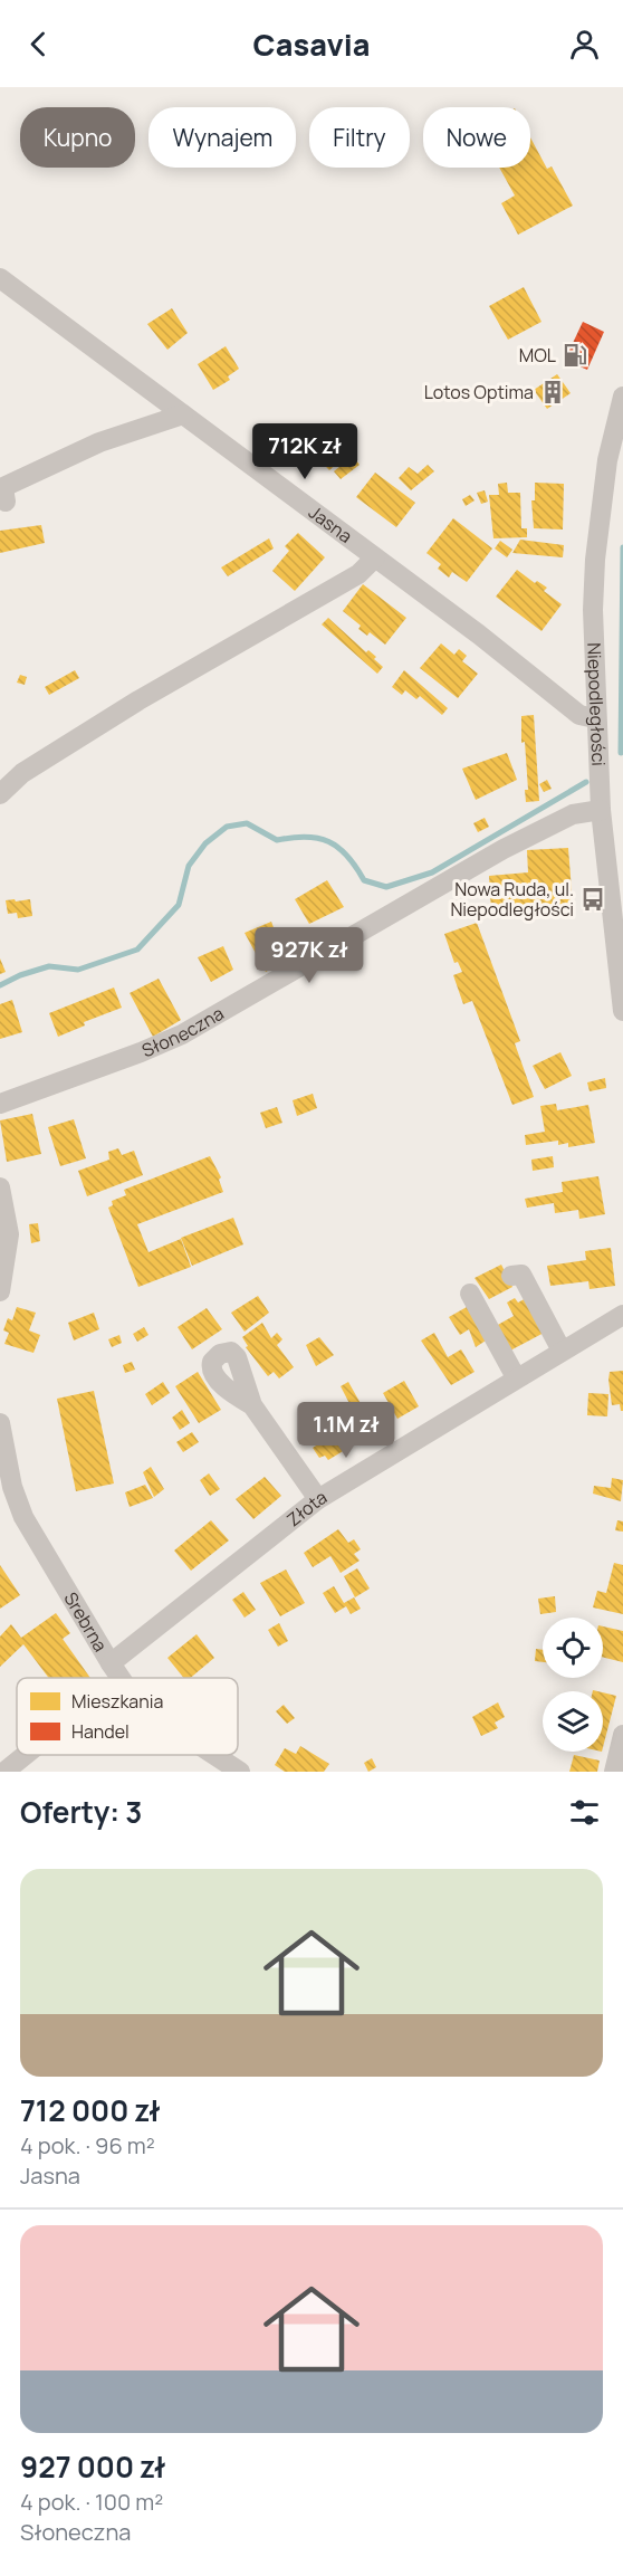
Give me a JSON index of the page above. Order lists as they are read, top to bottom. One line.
{"streets":{"street":["Jasna","Niepodległości","Słoneczna","Złota","Srebrna"]},"crossings":[["Jasna","Niepodległości"],["Niepodległości","Słoneczna"],["Złota","Srebrna"]],"places":{"fuel station":["MOL"],"building":["Lotos Optima"],"bus stop":["Nowa Ruda, ul. Niepodległości"]},"legend":["Mieszkania","Handel"],"page":{"header":"Casavia","chip":["Kupno","Wynajem","Filtry","Nowe"],"price":["712K zł","927K zł","1.1M zł"],"heading":"Oferty: 3","list":[{"name":"712 000 zł","note":"4 pok. · 96 m² · Jasna"},{"name":"927 000 zł","note":"4 pok. · 100 m² · Słoneczna"}]}}
